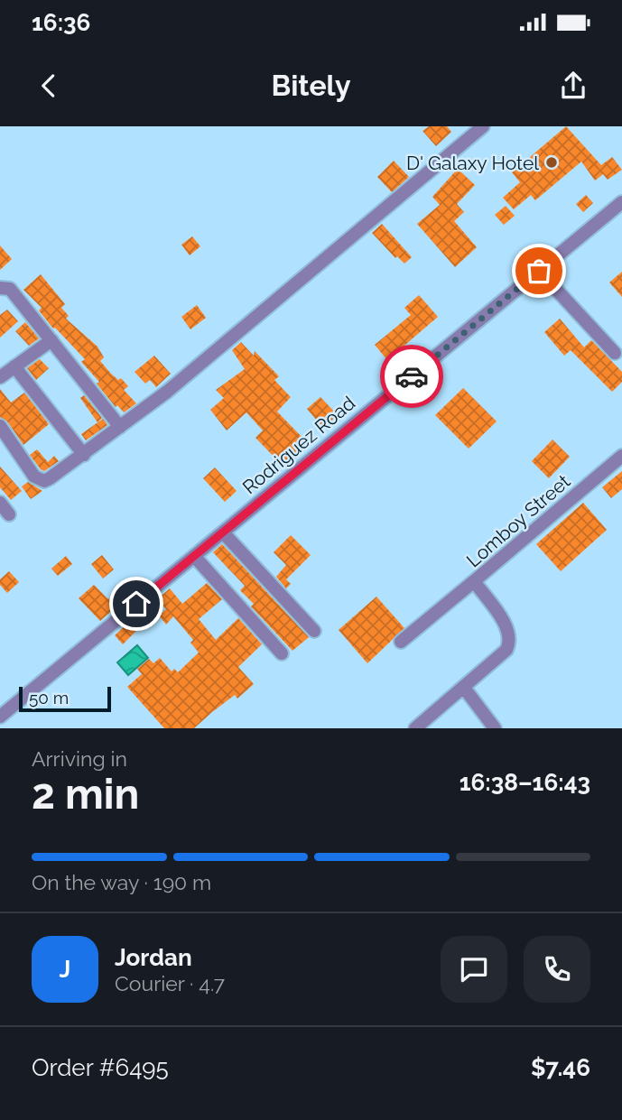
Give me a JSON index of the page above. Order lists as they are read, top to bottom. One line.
{"streets":{"street":["Rodriguez Road","Lomboy Street"]},"places":["D' Galaxy Hotel"],"scale_bar":"50 m","page":{"status":"16:36","header":"Bitely","scale":"50 m","heading":["2 min","Arriving in","16:38–16:43"],"panel":["Jordan","Courier · 4.7","Order #6495","$7.46"],"bar":"On the way · 190 m","round":"J"}}
